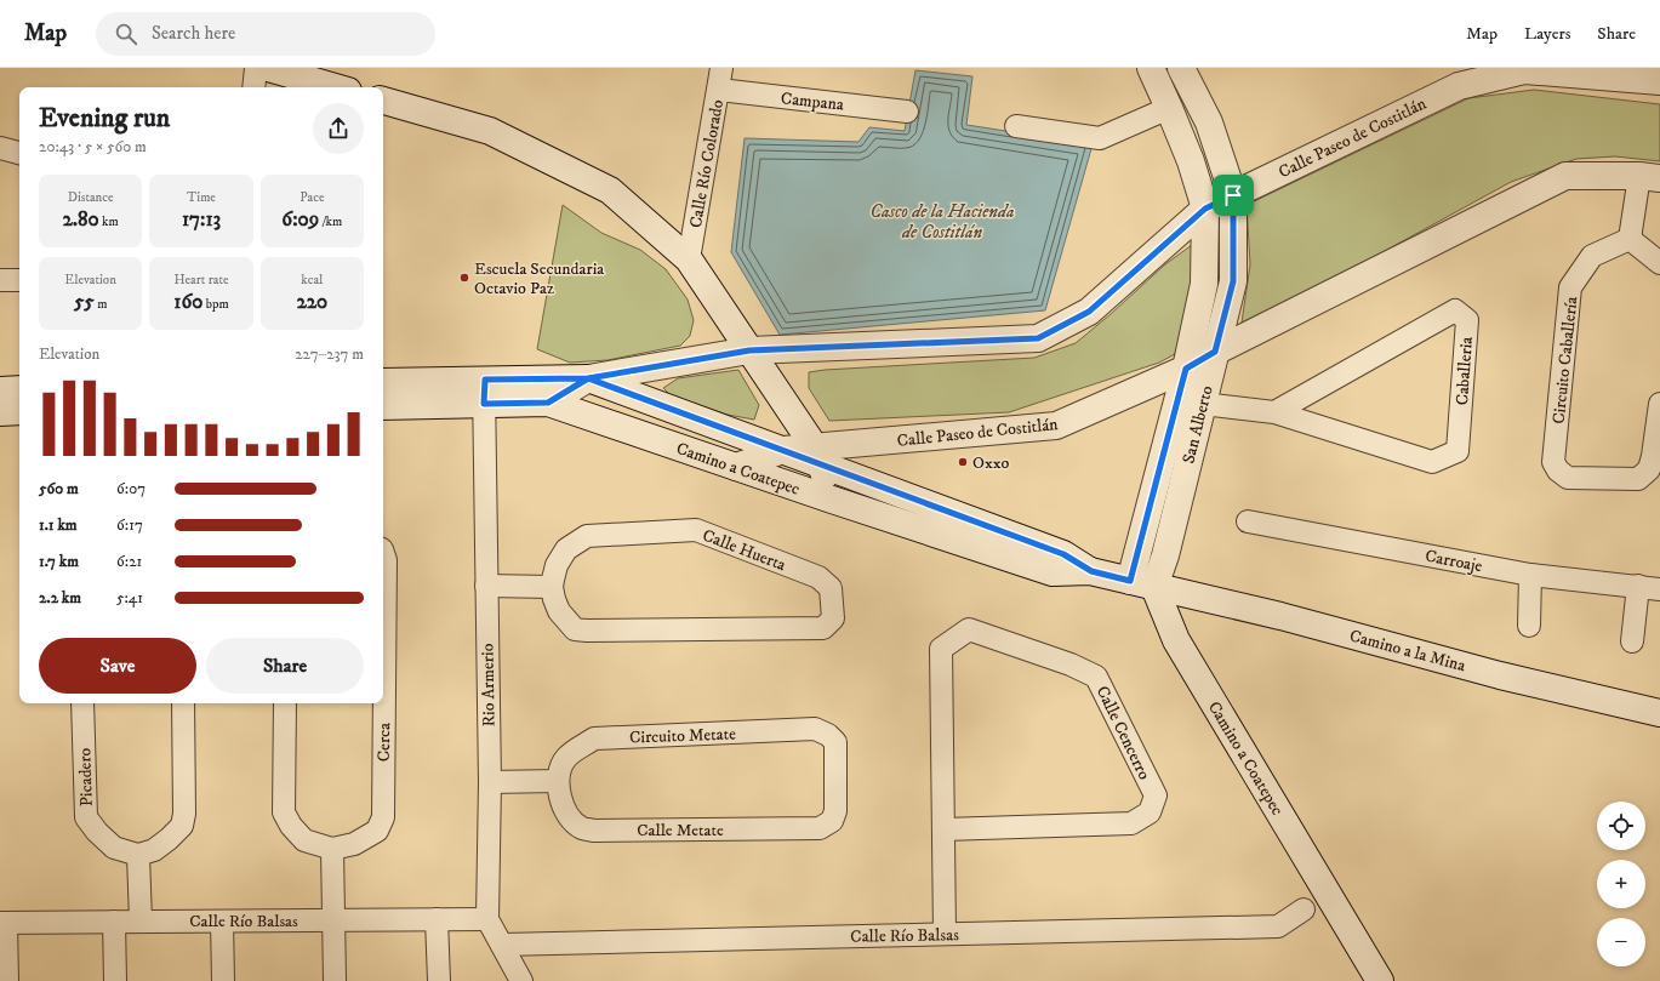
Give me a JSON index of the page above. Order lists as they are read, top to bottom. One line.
{"streets":{"main road":["Calle Paseo de Costitlán","San Alberto","Camino a Coatepec","Camino a la Mina"],"street":["Campana","Calle Río Colorado","Circuito Caballería","Caballeria","Calle Huerta","Carroaje","Rio Armerio","Calle Cencerro","Circuito Metate","Cerca","Picadero","Calle Metate","Calle Río Balsas"]},"crossings":[["Campana","Calle Río Colorado"],["Calle Paseo de Costitlán","San Alberto"],["Calle Paseo de Costitlán","Camino a Coatepec"],["Caballeria","San Alberto"],["San Alberto","Camino a Coatepec"],["San Alberto","Camino a la Mina"],["Camino a Coatepec","Camino a la Mina"],["Camino a Coatepec","Rio Armerio"],["Rio Armerio","Calle Río Balsas"],["Calle Cencerro","Calle Río Balsas"],["Circuito Metate","Calle Metate"]],"water":["Casco de la Hacienda de Costitlán"],"places":["Escuela Secundaria Octavio Paz","Oxxo"],"page":{"header":"Map","search":"Search here","nav":["Map","Layers","Share"],"heading":["Evening run","20:43 · 5 × 560 m"],"stats":[["Distance","2.80 km"],["Time","17:13"],["Pace","6:09 /km"],["Elevation","55 m"],["Heart rate","160 bpm"],["kcal","220"]],"chart":["Elevation","227–237 m"],"list":[{"name":"560 m","note":"6:07"},{"name":"1.1 km","note":"6:17"},{"name":"1.7 km","note":"6:21"},{"name":"2.2 km","note":"5:41"}],"buttons":["Save","Share"],"map_buttons":["+","−"]}}
